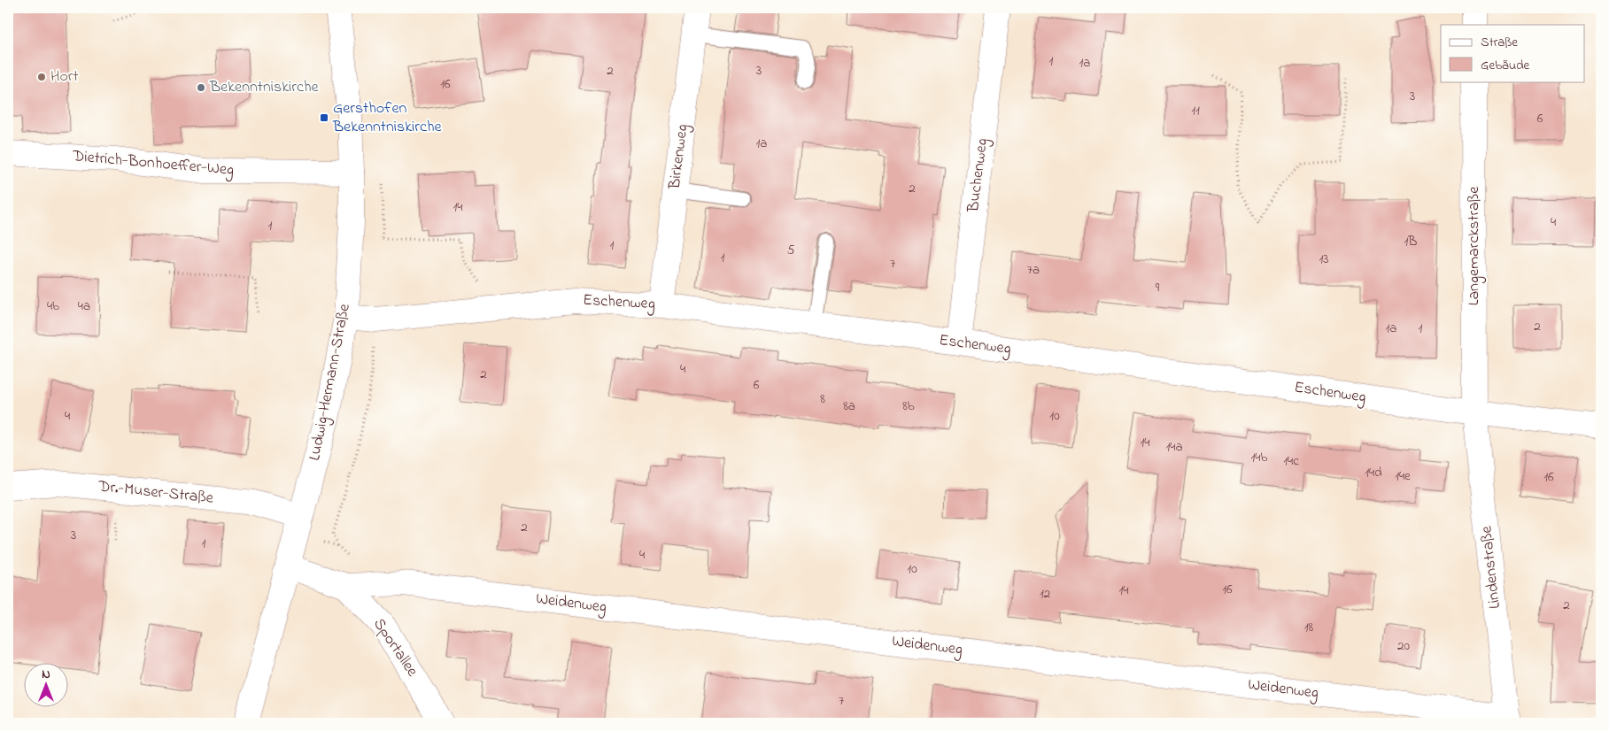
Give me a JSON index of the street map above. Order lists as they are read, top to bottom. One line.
{"streets":{"street":["Birkenweg","Dietrich-Bonhoeffer-Weg","Buchenweg","Langemarckstraße","Eschenweg","Ludwig-Hermann-Straße","Dr.-Muser-Straße","Lindenstraße","Weidenweg","Sportallee"]},"crossings":[["Birkenweg","Eschenweg"],["Dietrich-Bonhoeffer-Weg","Ludwig-Hermann-Straße"],["Buchenweg","Eschenweg"],["Langemarckstraße","Eschenweg"],["Langemarckstraße","Lindenstraße"],["Eschenweg","Ludwig-Hermann-Straße"],["Eschenweg","Lindenstraße"],["Ludwig-Hermann-Straße","Dr.-Muser-Straße"],["Ludwig-Hermann-Straße","Sportallee"],["Lindenstraße","Weidenweg"],["Weidenweg","Sportallee"]],"places":{"other":["Hort","Bekenntniskirche"],"transit":["Gersthofen Bekenntniskirche"]},"house_numbers":["1","1a","2","3","16","3","11","6","1a","2","14","4","1","1B","1","5","1","13","7","7a","9","4b","4a","2","1a","1","4","2","6","8","8a","8b","4","10","14","14a","14b","14c","14d","14e","16","2","3","1","4","10","16","14","12","2","18","20","7"],"legend":["Straße","Gebäude"],"north":"top"}
